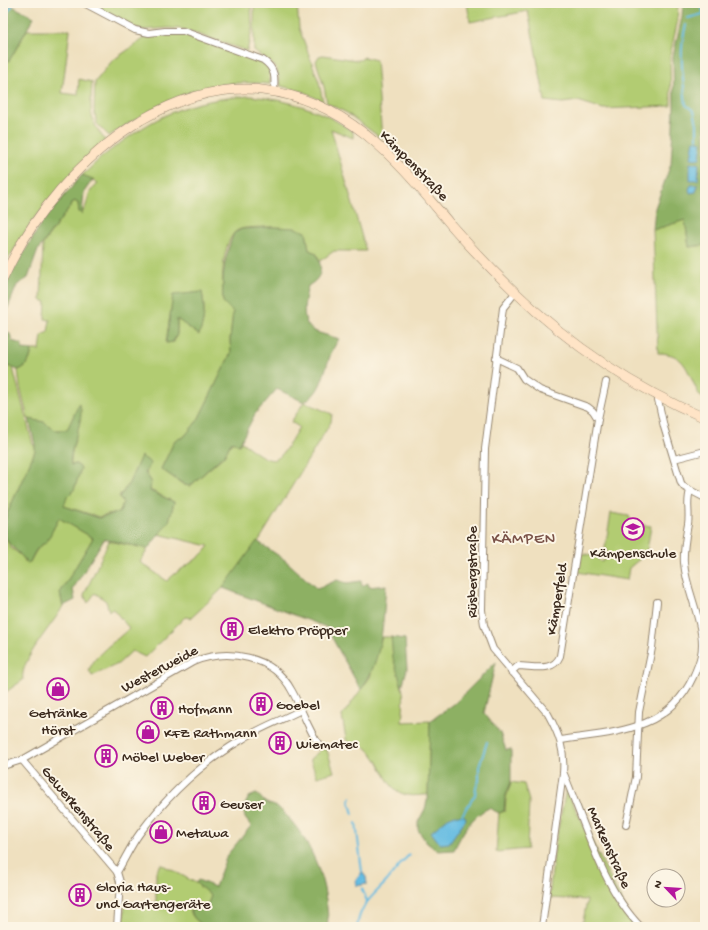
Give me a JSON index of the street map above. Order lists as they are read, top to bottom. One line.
{"streets":{"street":["Kämpenstraße","Rüsbergstraße","Kämperfeld","Westerweide","Gewerkenstraße","Markenstraße"]},"crossings":[["Kämpenstraße","Rüsbergstraße"],["Rüsbergstraße","Kämperfeld"],["Rüsbergstraße","Markenstraße"],["Westerweide","Gewerkenstraße"]],"districts":["KÄMPEN"],"places":{"school or university":["Kämpenschule"],"building":["Elektro Pröpper","Goebel","Hofmann","Wiematec","Möbel Weber","Geuser","Gloria Haus- und Gartengeräte"],"shop":["Getränke Hörst","KFZ Rathmann","Metawa"]},"north":"top left"}
